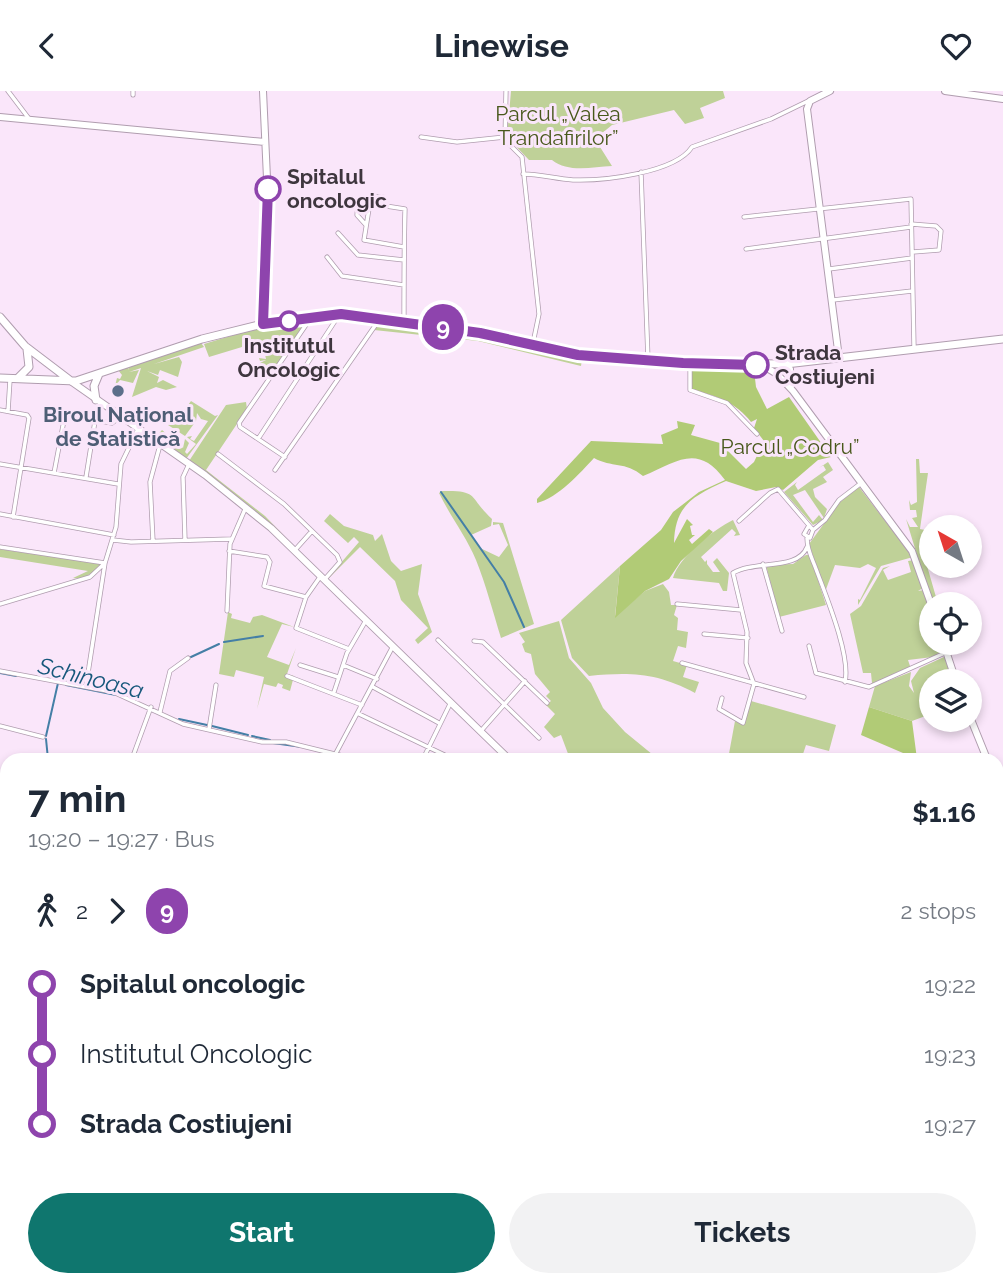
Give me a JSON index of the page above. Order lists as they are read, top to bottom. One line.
{"water":["Schinoasa"],"parks":["Parcul „Valea Trandafirilor”","Parcul „Codru”"],"places":["Spitalul oncologic","Institutul Oncologic","Strada Costiujeni","Biroul Național de Statistică"],"lines":["bus line 9"],"north":"top left","page":{"header":"Linewise","on_map":"9","heading":["7 min","19:20 – 19:27 · Bus","$1.16"],"legs":["2","9","2 stops"],"list":[{"name":"Spitalul oncologic","value":"19:22"},{"name":"Institutul Oncologic","value":"19:23"},{"name":"Strada Costiujeni","value":"19:27"}],"buttons":["Start","Tickets"]}}
